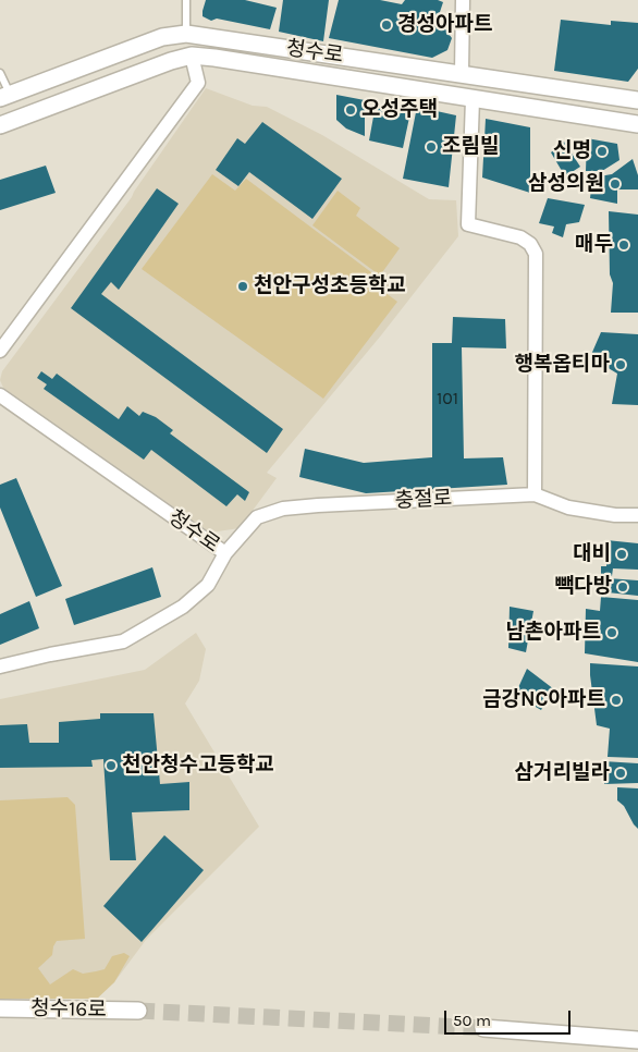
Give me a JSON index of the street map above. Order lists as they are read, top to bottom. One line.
{"streets":{"street":["청수로","충절로","청수16로"]},"crossings":[["청수로","충절로"]],"places":["경성아파트","오성주택","조림빌","신명","삼성의원","매두","천안구성초등학교","행복옵티마","대비","빽다방","남촌아파트","금강NC아파트","천안청수고등학교","삼거리빌라"],"house_numbers":["101"],"scale_bar":"50 m"}
